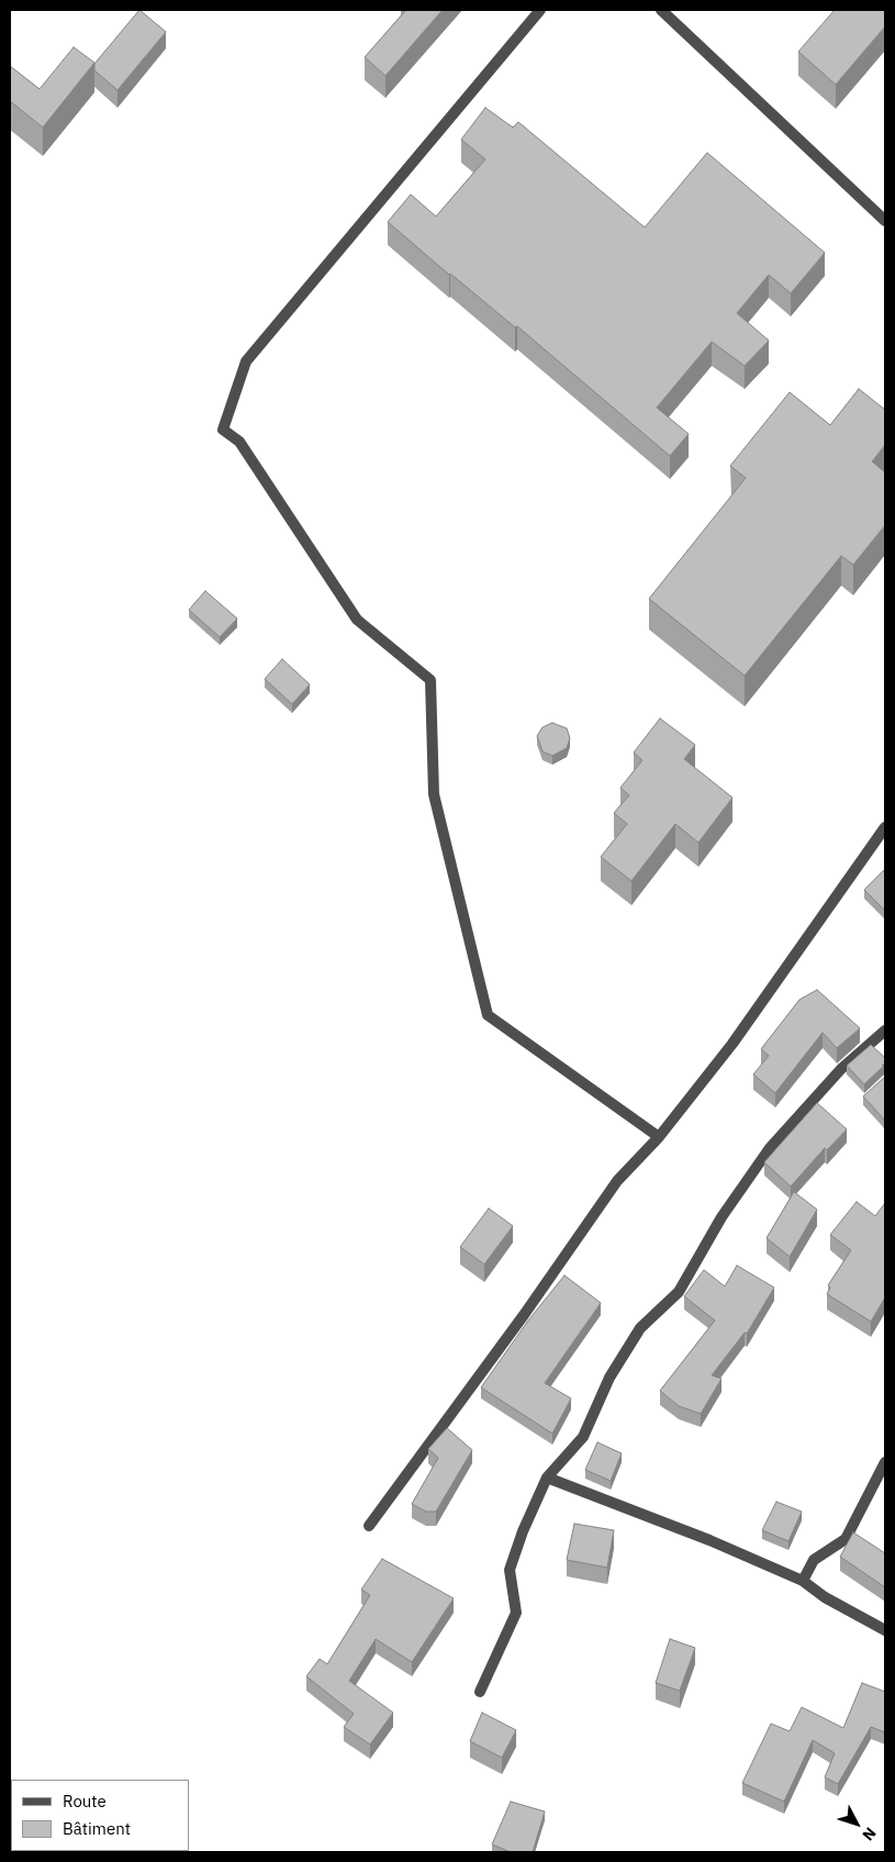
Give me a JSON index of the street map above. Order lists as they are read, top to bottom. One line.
{"legend":["Route","Bâtiment"],"north":"bottom right"}
